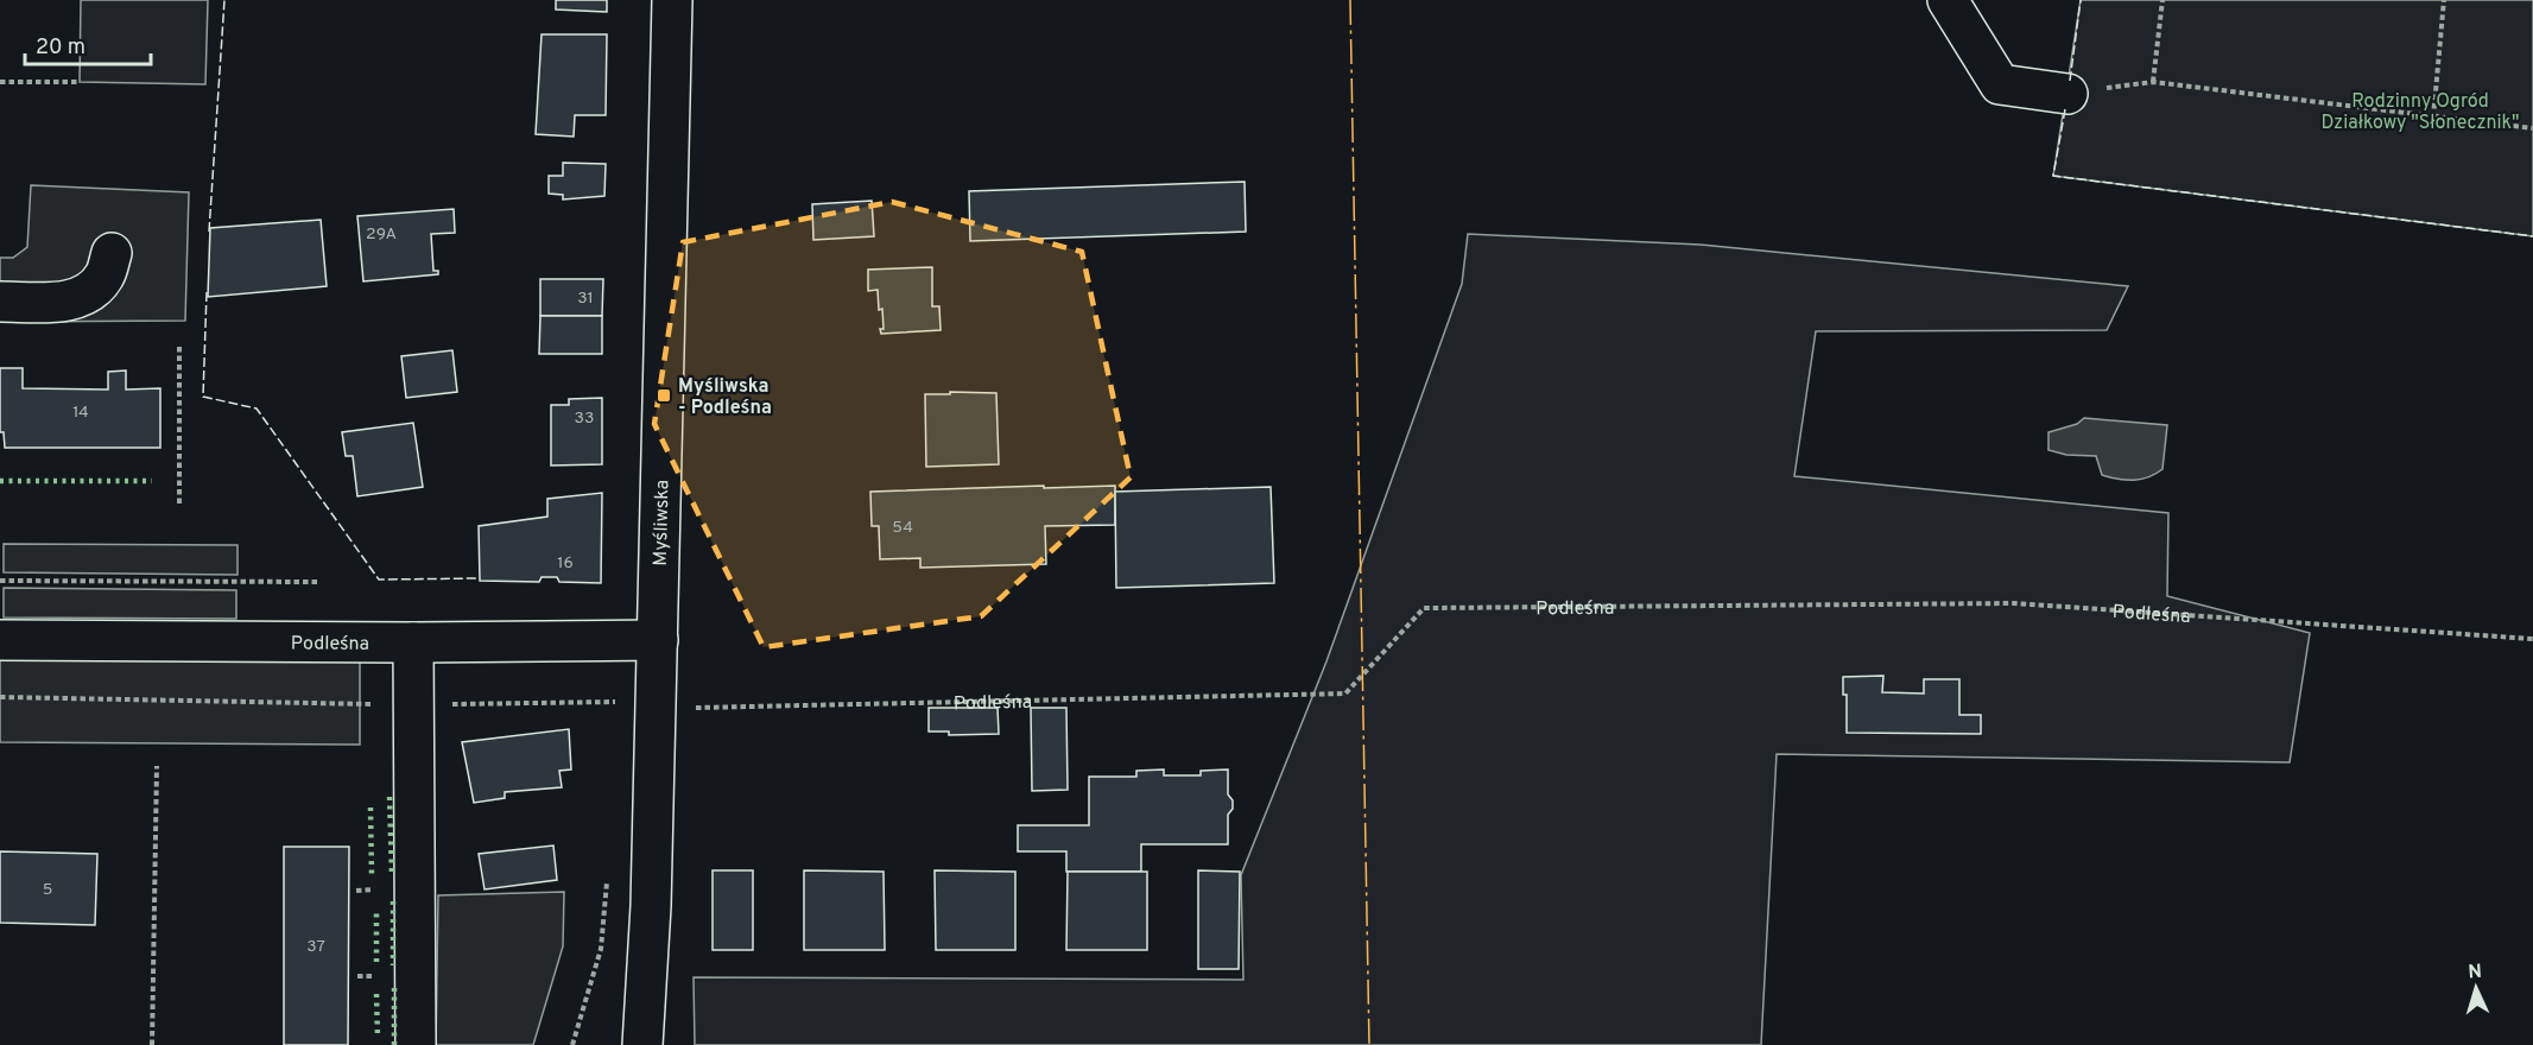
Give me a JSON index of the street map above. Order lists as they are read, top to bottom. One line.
{"streets":{"street":["Myśliwska","Podleśna"]},"crossings":[["Myśliwska","Podleśna"]],"parks":["Rodzinny Ogród Działkowy \"Słonecznik\""],"places":{"transit":["Myśliwska - Podleśna"]},"house_numbers":["29A","31","14","33","54","16","5","37"],"scale_bar":"20 m","north":"top"}
